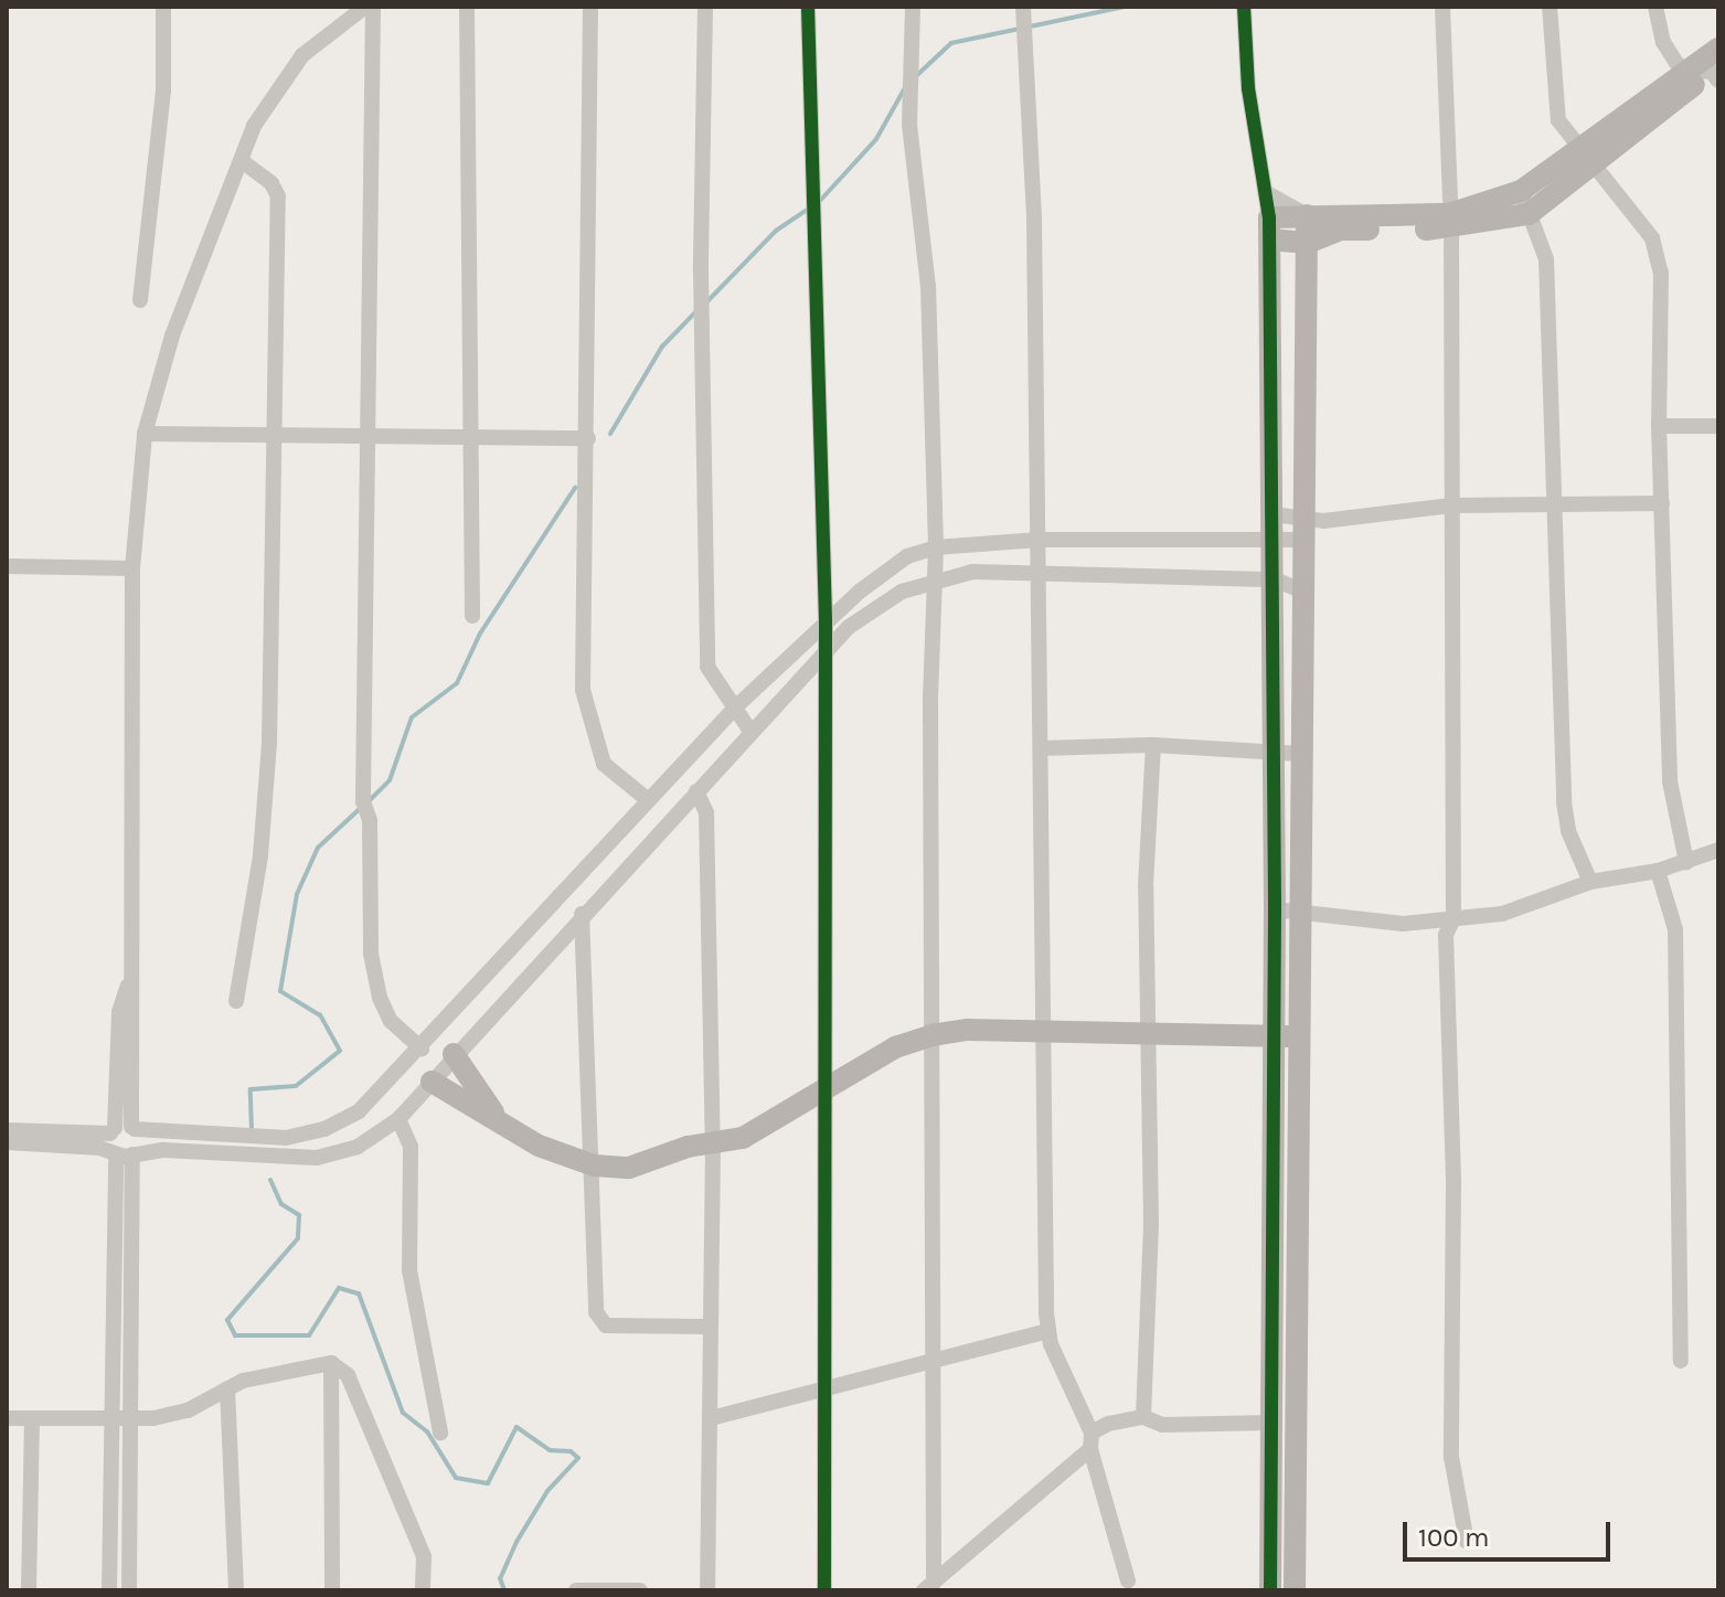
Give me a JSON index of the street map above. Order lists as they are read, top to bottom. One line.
{"scale_bar":"100 m"}
